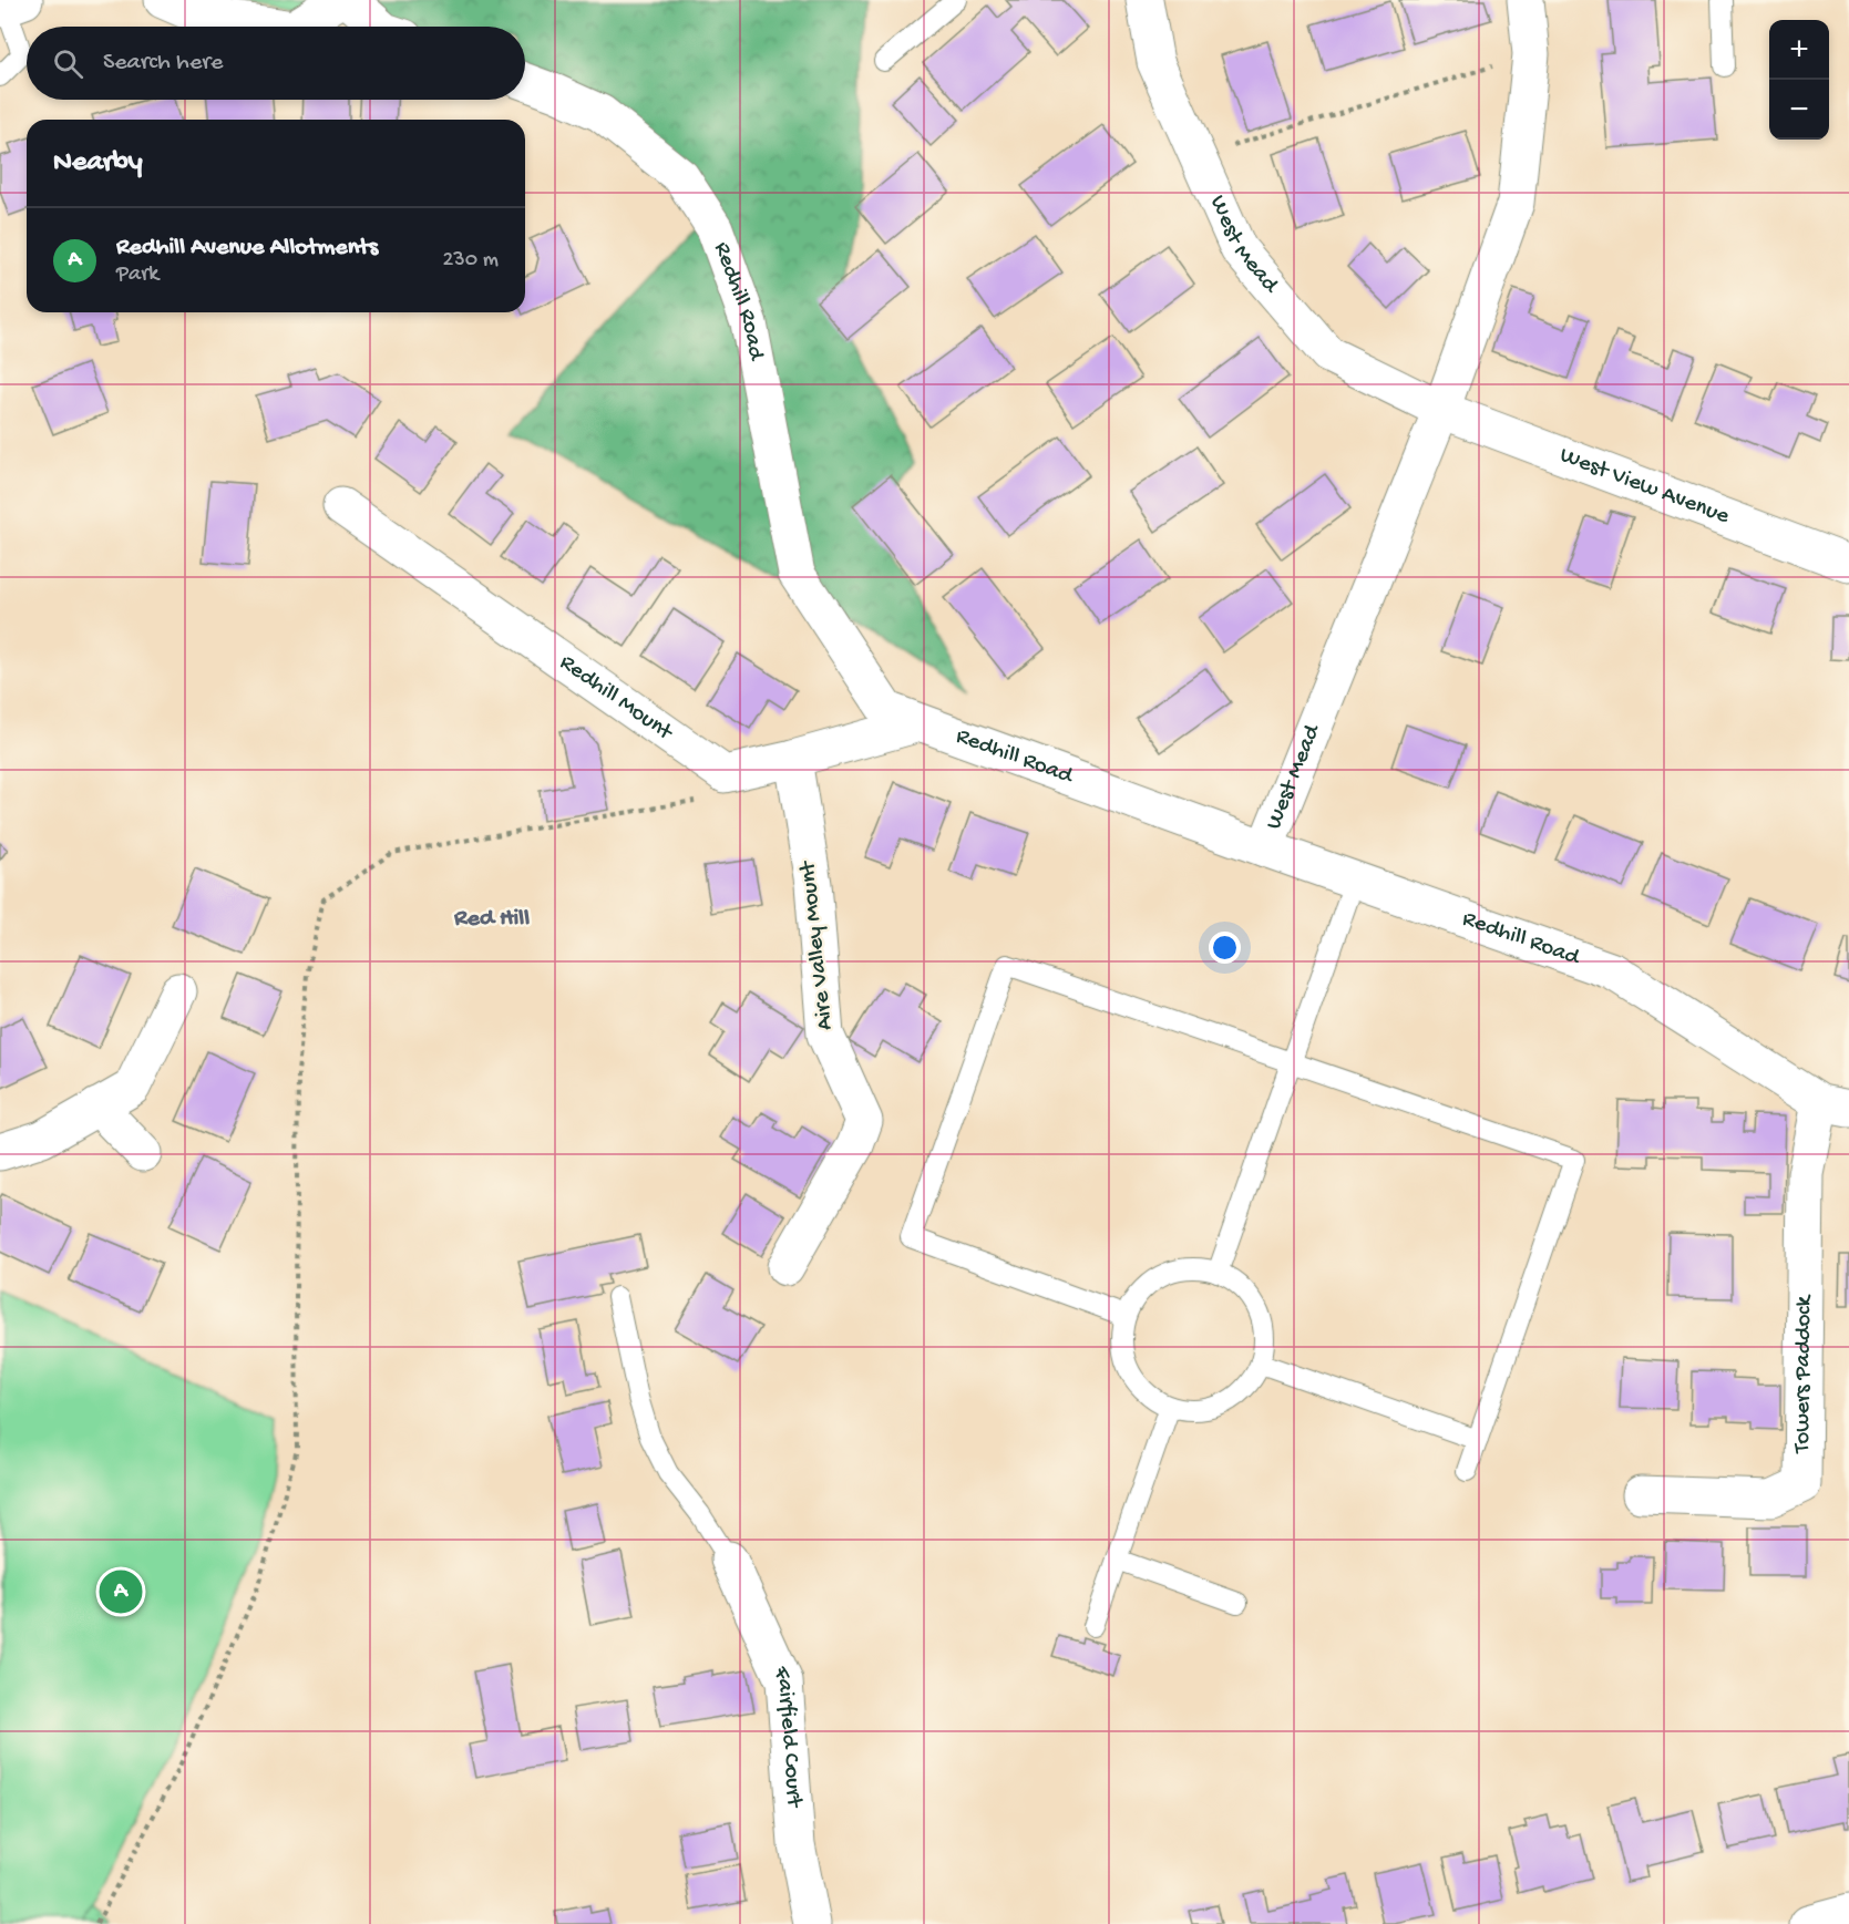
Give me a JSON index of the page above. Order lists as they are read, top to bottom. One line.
{"streets":{"street":["West Mead","Redhill Road","West View Avenue","Redhill Mount","Aire Valley Mount","Towers Paddock","Fairfield Court"]},"crossings":[["West Mead","Redhill Road"],["West Mead","West View Avenue"],["Redhill Road","Towers Paddock"]],"districts":["Red Hill"],"page":{"map_buttons":["+","−"],"search":"Search here","heading":"Nearby","list":[{"mark":"A","name":"Redhill Avenue Allotments","note":"Park","value":"230 m"}],"pins":"A"}}
